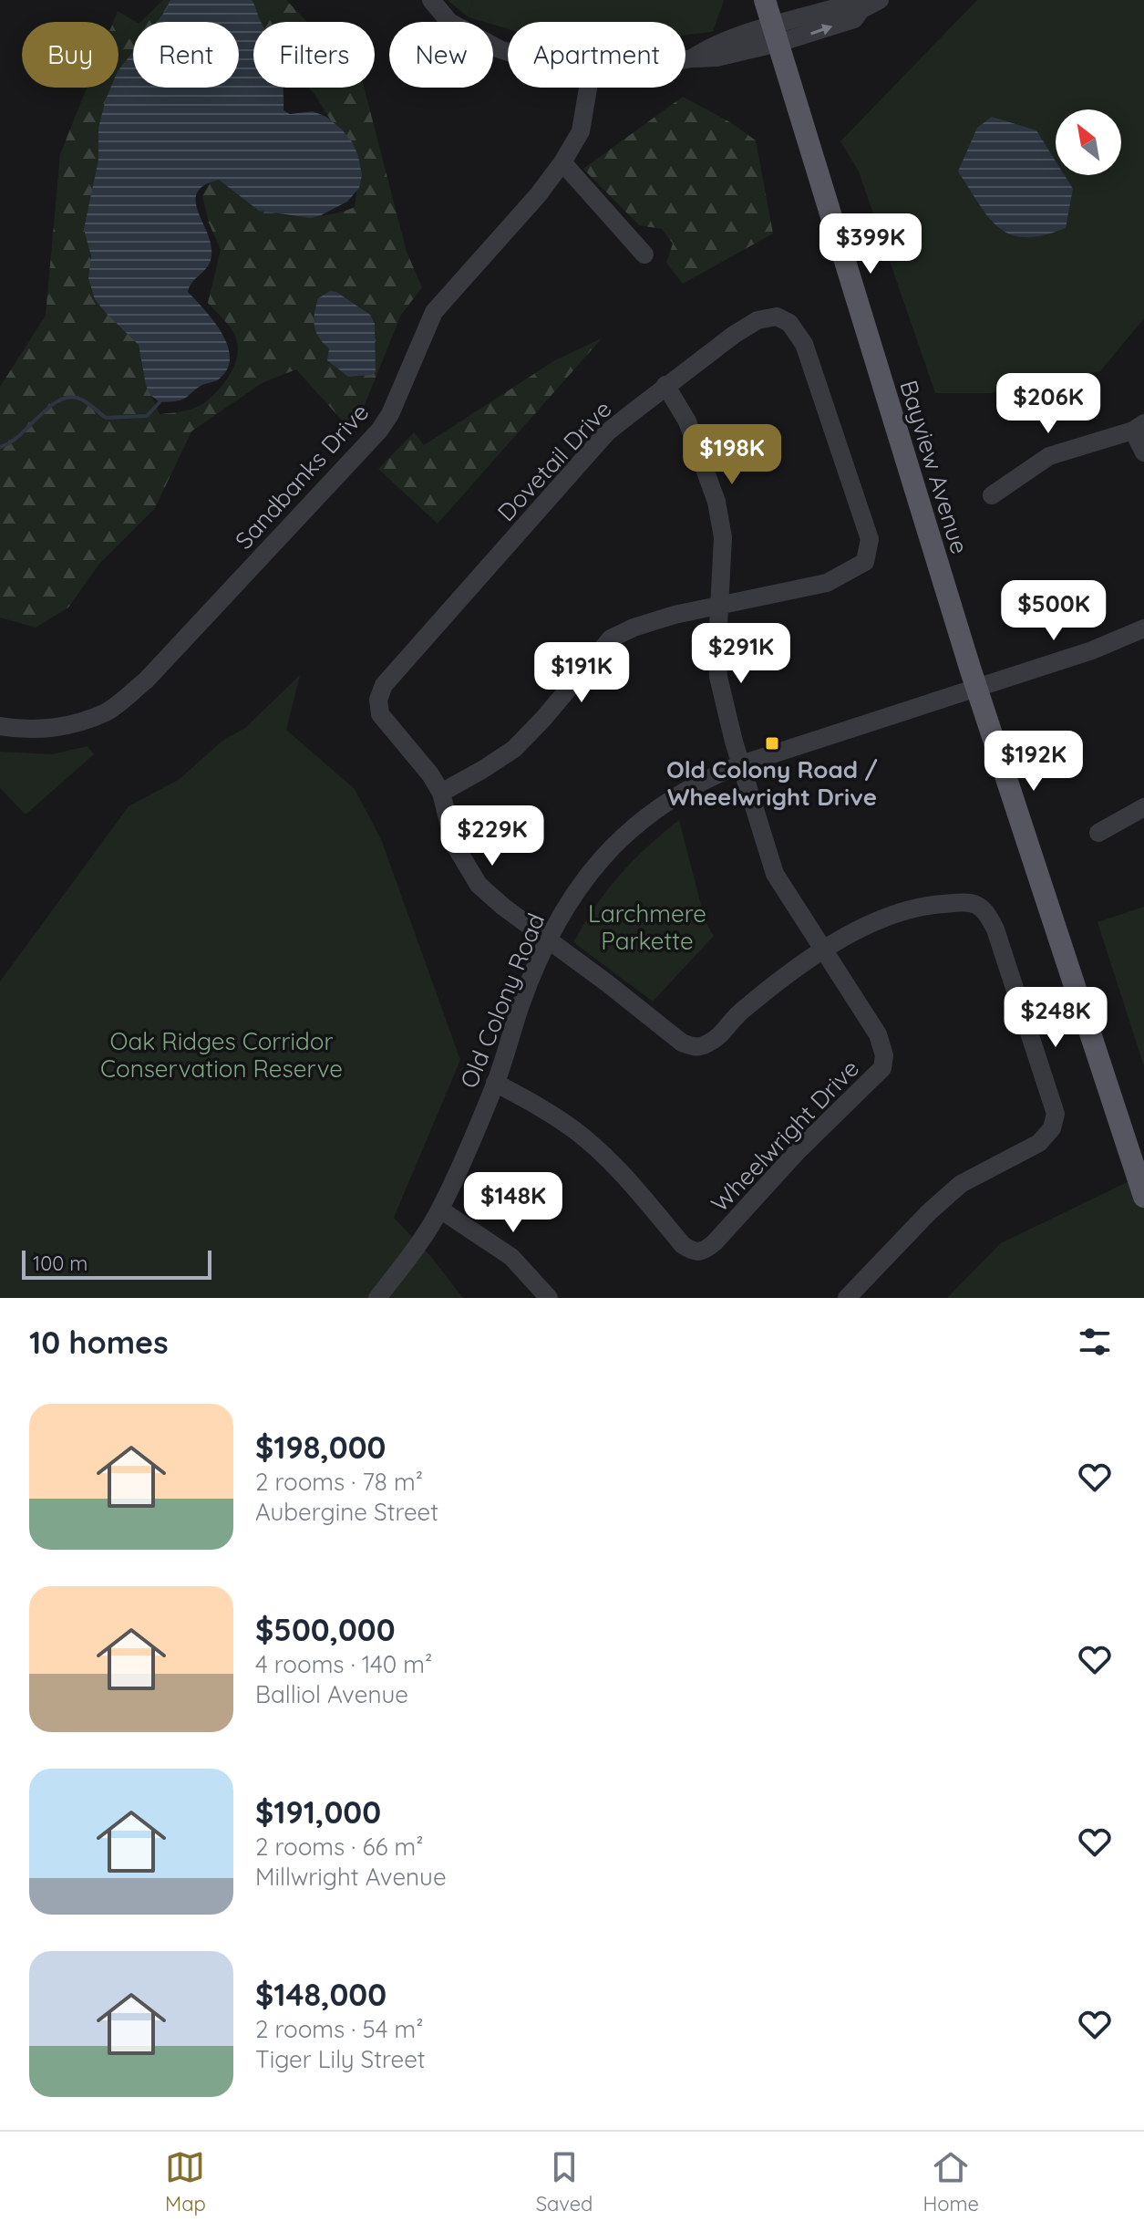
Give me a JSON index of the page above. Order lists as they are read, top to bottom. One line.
{"streets":{"main road":["Bayview Avenue"],"street":["Dovetail Drive","Sandbanks Drive","Old Colony Road","Wheelwright Drive"]},"crossings":[["Dovetail Drive","Old Colony Road"],["Dovetail Drive","Wheelwright Drive"],["Bayview Avenue","Old Colony Road"],["Old Colony Road","Wheelwright Drive"]],"parks":["Larchmere Parkette","Oak Ridges Corridor Conservation Reserve"],"places":{"transit":["Old Colony Road / Wheelwright Drive"]},"scale_bar":"100 m","north":"top left","page":{"chip":["Buy","Rent","Filters","New","Apartment"],"price":["$399K","$206K","$198K","$500K","$291K","$191K","$192K","$229K","$248K","$148K"],"scale":"100 m","heading":"10 homes","list":[{"name":"$198,000","note":"2 rooms · 78 m² · Aubergine Street"},{"name":"$500,000","note":"4 rooms · 140 m² · Balliol Avenue"},{"name":"$191,000","note":"2 rooms · 66 m² · Millwright Avenue"},{"name":"$148,000","note":"2 rooms · 54 m² · Tiger Lily Street"}],"tabs":["Map","Saved","Home"]}}
